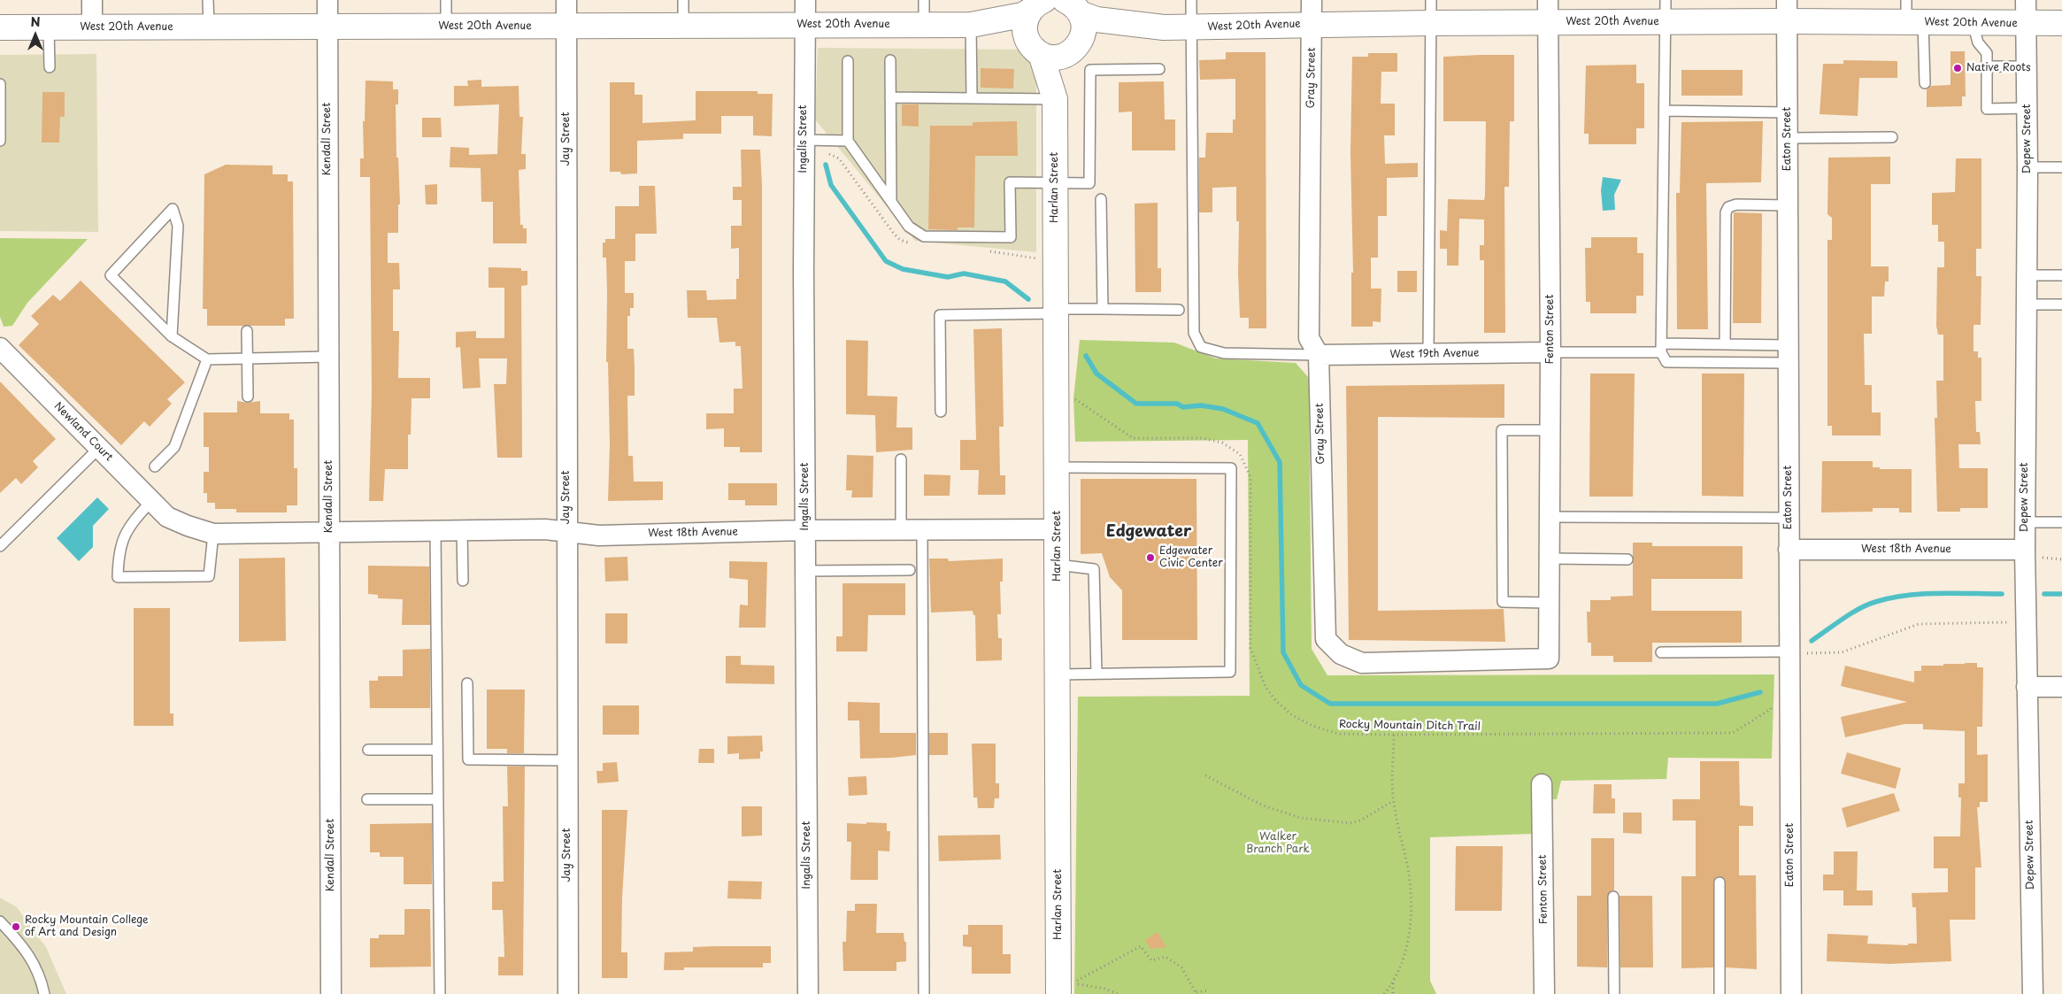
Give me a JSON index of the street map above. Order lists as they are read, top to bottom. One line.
{"streets":{"street":["West 20th Avenue","Gray Street","Kendall Street","Jay Street","Ingalls Street","Eaton Street","Depew Street","Harlan Street","Fenton Street","West 19th Avenue","Newland Court","West 18th Avenue"],"path":["Rocky Mountain Ditch Trail"]},"crossings":[["West 20th Avenue","Gray Street"],["West 20th Avenue","Kendall Street"],["West 20th Avenue","Jay Street"],["West 20th Avenue","Ingalls Street"],["West 20th Avenue","Eaton Street"],["West 20th Avenue","Depew Street"],["West 20th Avenue","Harlan Street"],["West 20th Avenue","Fenton Street"],["Gray Street","Fenton Street"],["Gray Street","West 19th Avenue"],["Kendall Street","West 18th Avenue"],["Jay Street","West 18th Avenue"],["Ingalls Street","West 18th Avenue"],["Eaton Street","West 18th Avenue"],["Depew Street","West 18th Avenue"],["Harlan Street","West 18th Avenue"],["Fenton Street","West 19th Avenue"],["Newland Court","West 18th Avenue"]],"districts":["Edgewater"],"parks":["Walker Branch Park"],"places":["Native Roots","Edgewater Civic Center","Rocky Mountain College of Art and Design"],"north":"top"}
